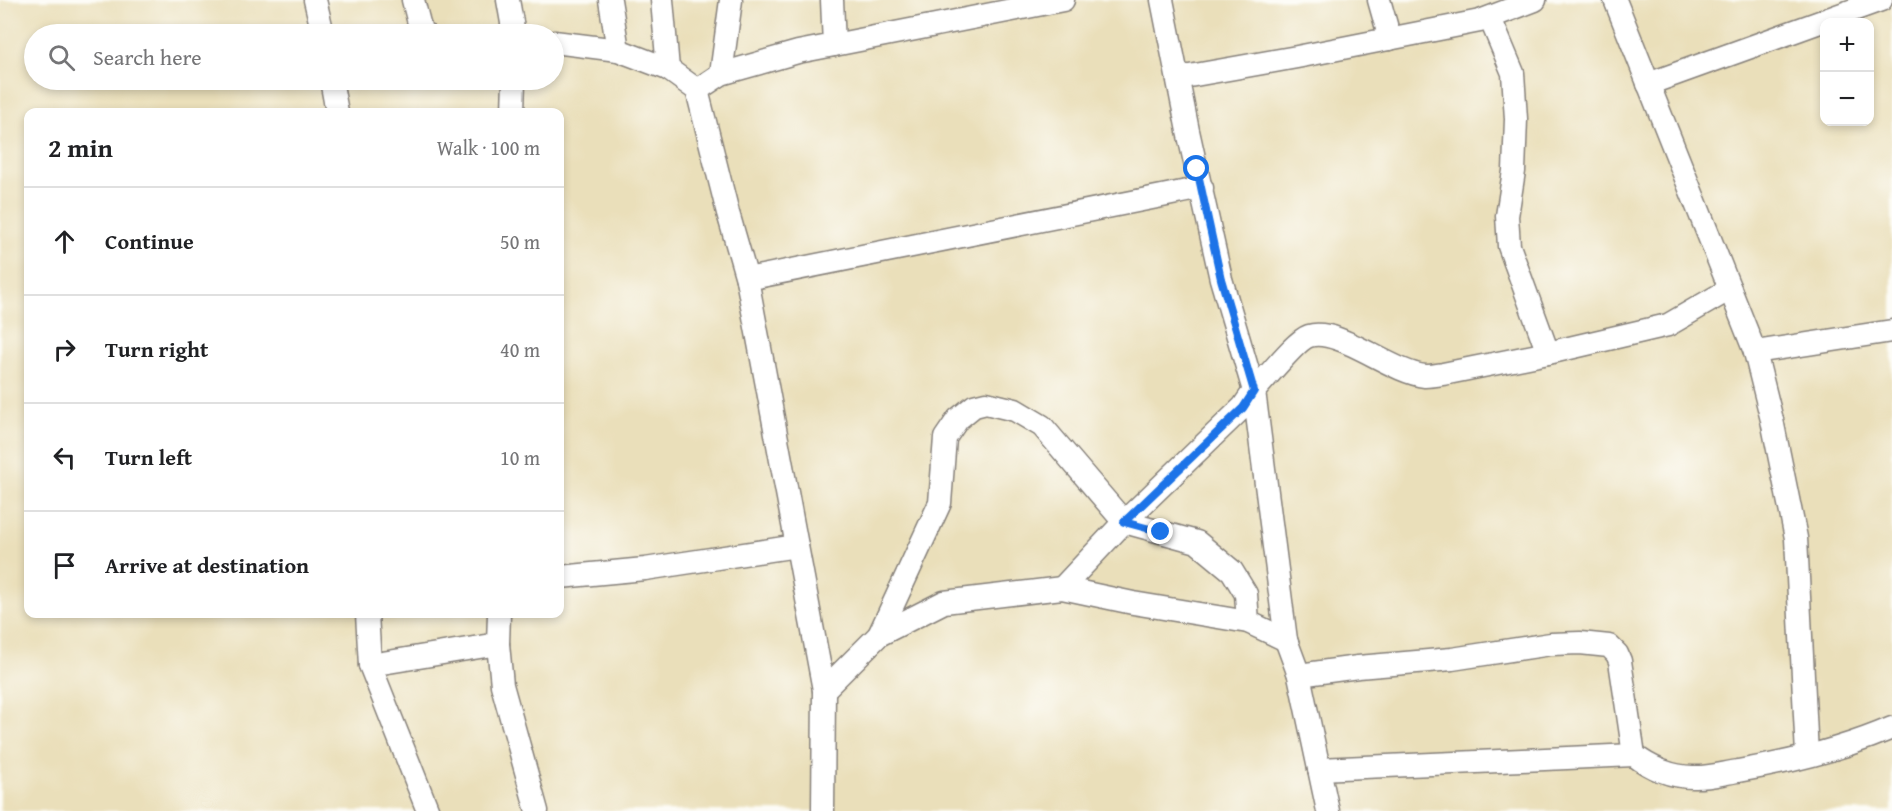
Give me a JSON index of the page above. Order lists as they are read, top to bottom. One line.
{"page":{"map_buttons":["+","−"],"search":"Search here","heading":["2 min","Walk · 100 m"],"list":[["Continue","50 m"],["Turn right","40 m"],["Turn left","10 m"],"Arrive at destination"]}}
